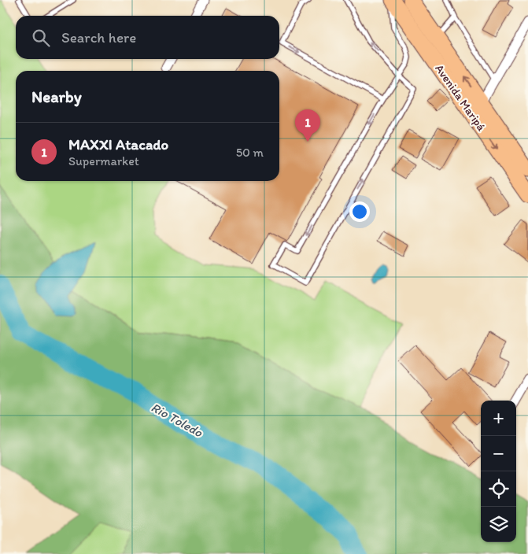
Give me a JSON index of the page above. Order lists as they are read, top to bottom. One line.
{"streets":{"main road":["Avenida Maripá"]},"water":["Rio Toledo"],"page":{"search":"Search here","heading":"Nearby","pins":"1","list":[{"mark":"1","name":"MAXXI Atacado","note":"Supermarket","value":"50 m"}],"map_buttons":["+","−"]}}
